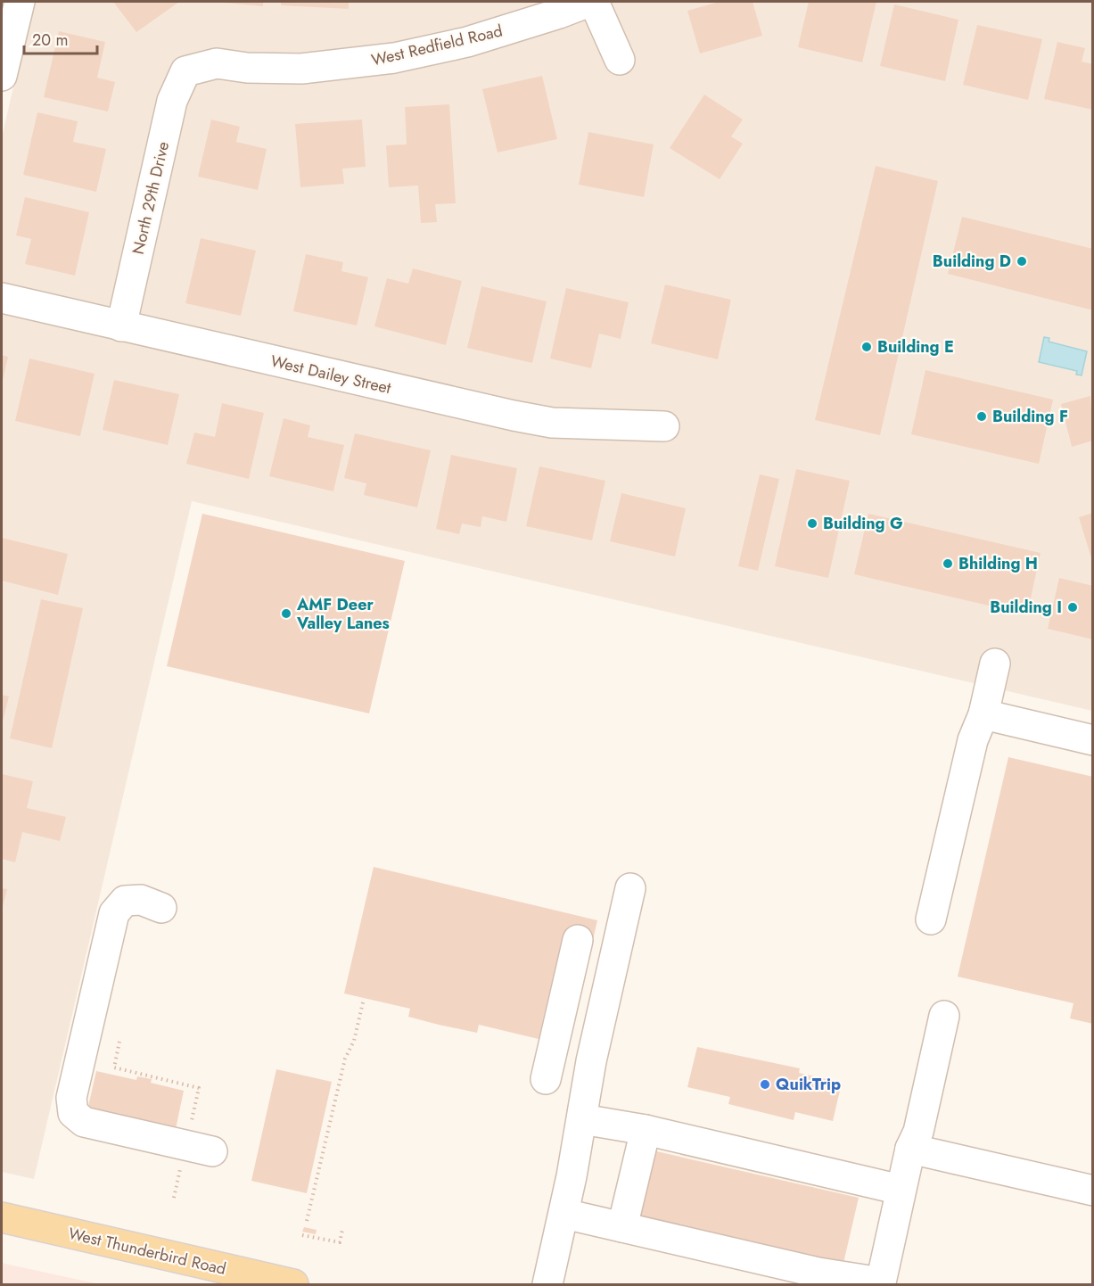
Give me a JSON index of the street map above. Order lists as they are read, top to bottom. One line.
{"streets":{"main road":["West Thunderbird Road"],"street":["West Redfield Road","North 29th Drive","West Dailey Street"]},"crossings":[["West Redfield Road","North 29th Drive"],["North 29th Drive","West Dailey Street"]],"places":["Building D","Building E","Building F","Building G","Bhilding H","Building I","AMF Deer Valley Lanes","QuikTrip"],"scale_bar":"20 m"}
